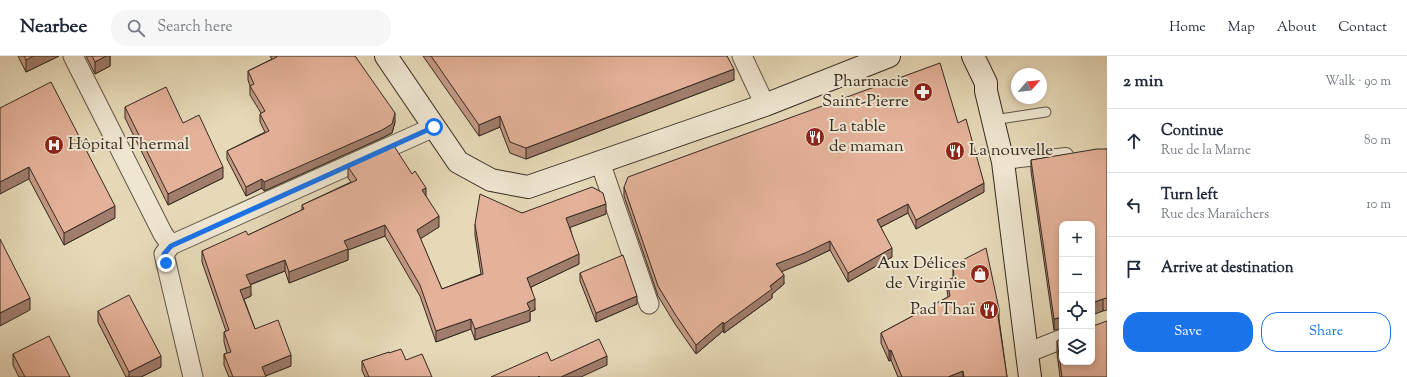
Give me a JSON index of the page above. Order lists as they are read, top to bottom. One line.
{"places":{"pharmacy":["Pharmacie Saint-Pierre"],"restaurant":["La table de maman","La nouvelle","Pad Thaï"],"hospital":["Hôpital Thermal"],"shop":["Aux Délices de Virginie"]},"north":"top right","page":{"header":"Nearbee","search":"Search here","nav":["Home","Map","About","Contact"],"heading":["2 min","Walk · 90 m"],"list":[["Continue","Rue de la Marne","80 m"],["Turn left","Rue des Maraîchers","10 m"],"Arrive at destination"],"map_buttons":["+","−"],"buttons":["Save","Share"]}}
